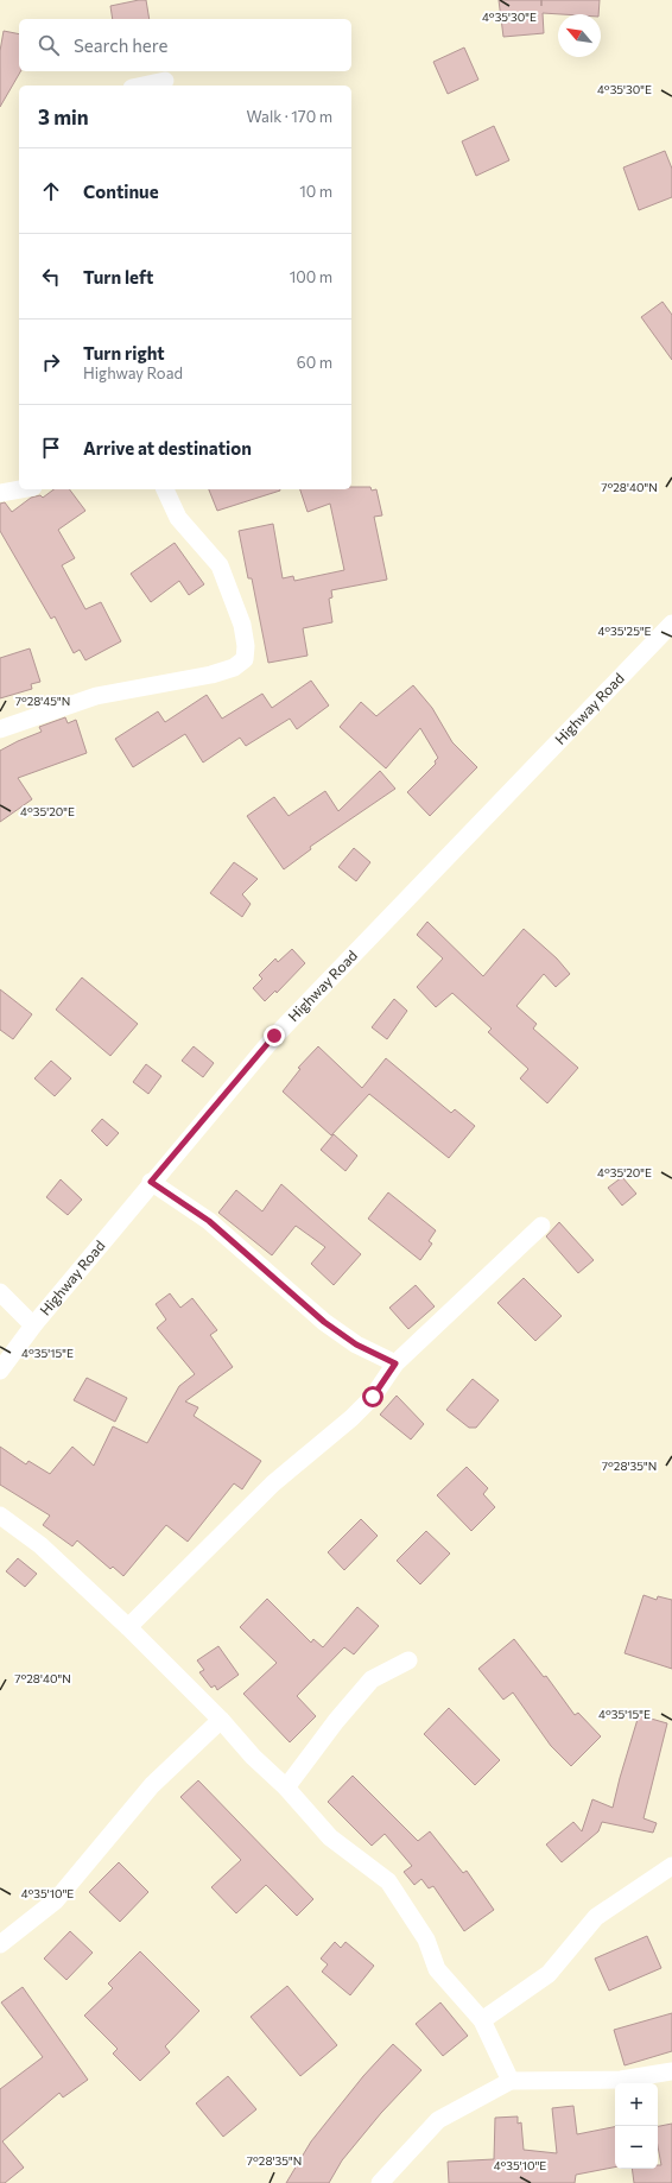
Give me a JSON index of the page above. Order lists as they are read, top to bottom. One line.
{"streets":{"street":["Highway Road"]},"north":"top left","page":{"search":"Search here","heading":["3 min","Walk · 170 m"],"list":[["Continue","10 m"],["Turn left","100 m"],["Turn right","Highway Road","60 m"],"Arrive at destination"],"map_buttons":["+","−"]},"coordinates":["4°35'30\"E","7°28'40\"N","4°35'25\"E","7°28'45\"N","4°35'20\"E","4°35'15\"E","7°28'35\"N","4°35'10\"E"]}
